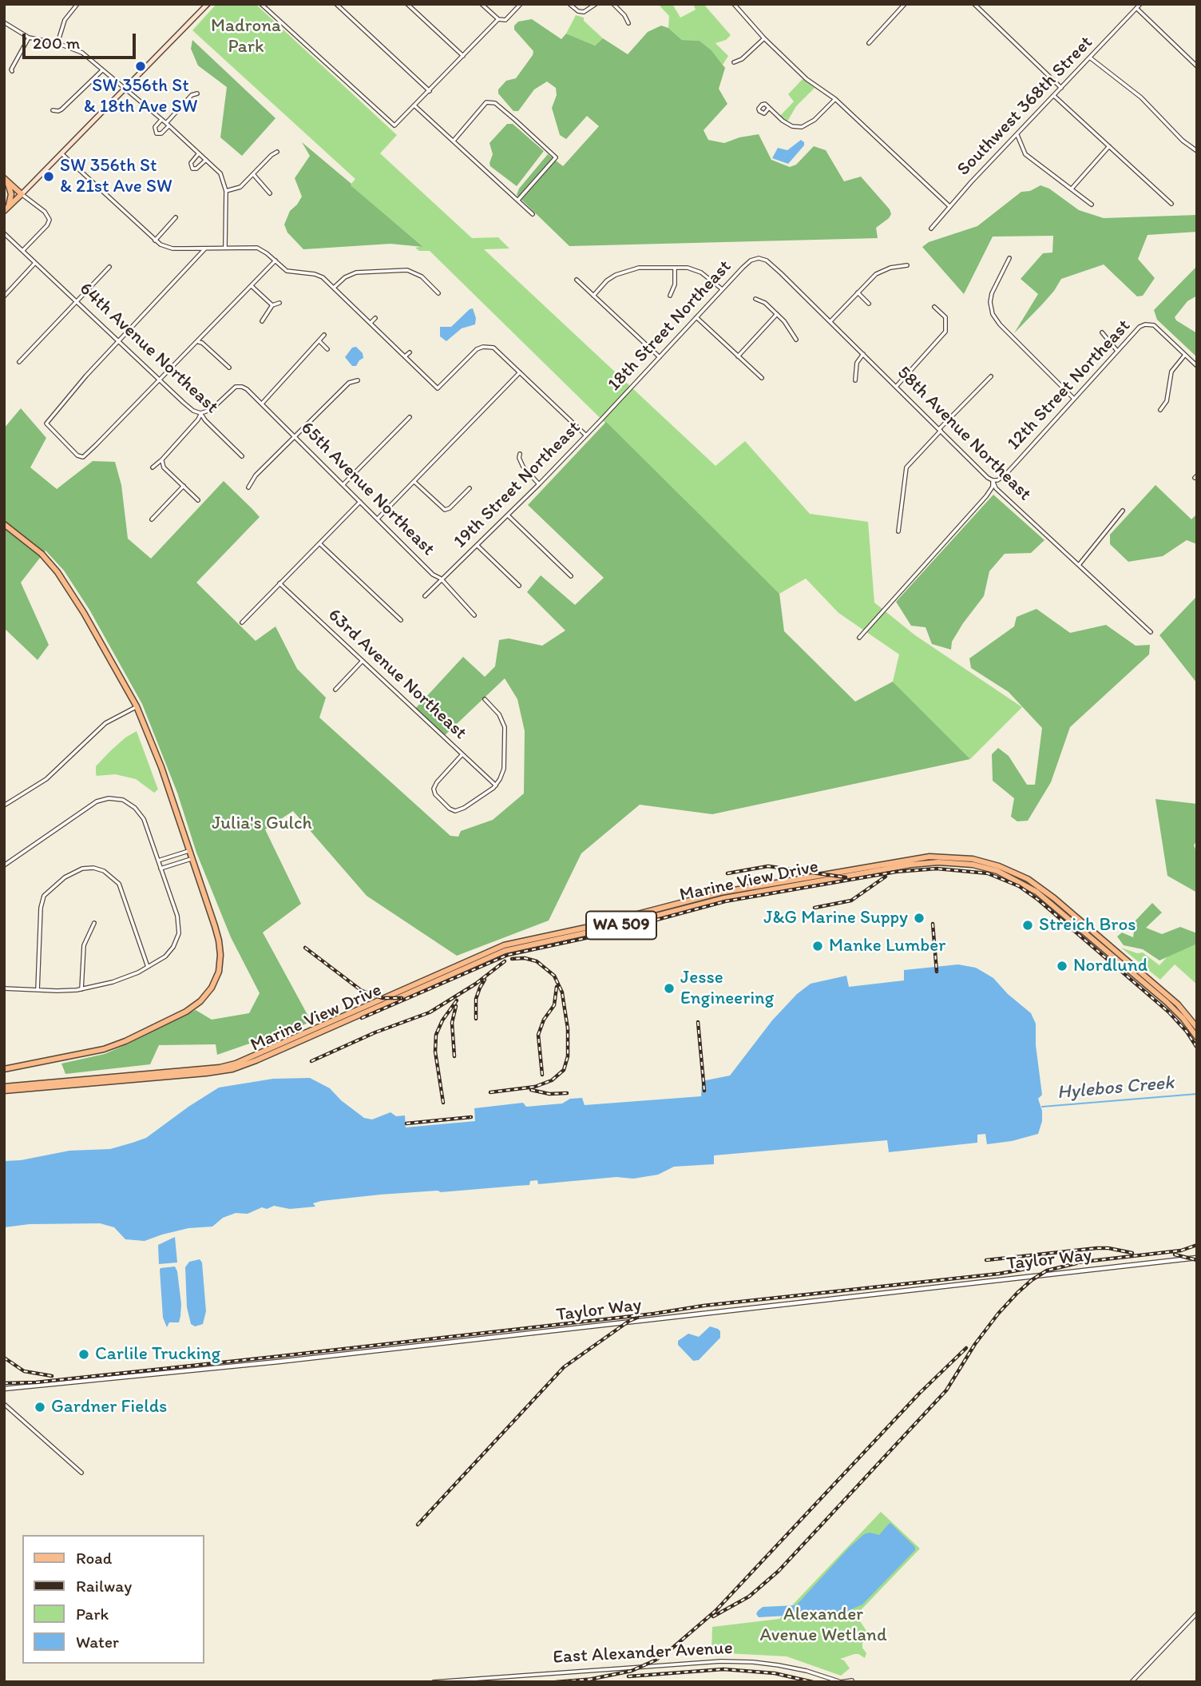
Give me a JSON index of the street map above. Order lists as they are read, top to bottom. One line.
{"streets":{"main road":["Marine View Drive","WA 509"],"street":["Southwest 368th Street","18th Street Northeast","64th Avenue Northeast","12th Street Northeast","58th Avenue Northeast","19th Street Northeast","65th Avenue Northeast","63rd Avenue Northeast","Taylor Way","East Alexander Avenue"]},"crossings":[["18th Street Northeast","58th Avenue Northeast"],["18th Street Northeast","19th Street Northeast"],["64th Avenue Northeast","65th Avenue Northeast"],["12th Street Northeast","58th Avenue Northeast"],["19th Street Northeast","65th Avenue Northeast"]],"water":["Hylebos Creek"],"parks":["Madrona Park","Julia's Gulch","Alexander Avenue Wetland"],"places":["SW 356th St & 18th Ave SW","SW 356th St & 21st Ave SW","J&G Marine Suppy","Streich Bros","Manke Lumber","Nordlund","Jesse Engineering","Carlile Trucking","Gardner Fields"],"legend":["Road","Railway","Park","Water"],"scale_bar":"200 m"}
